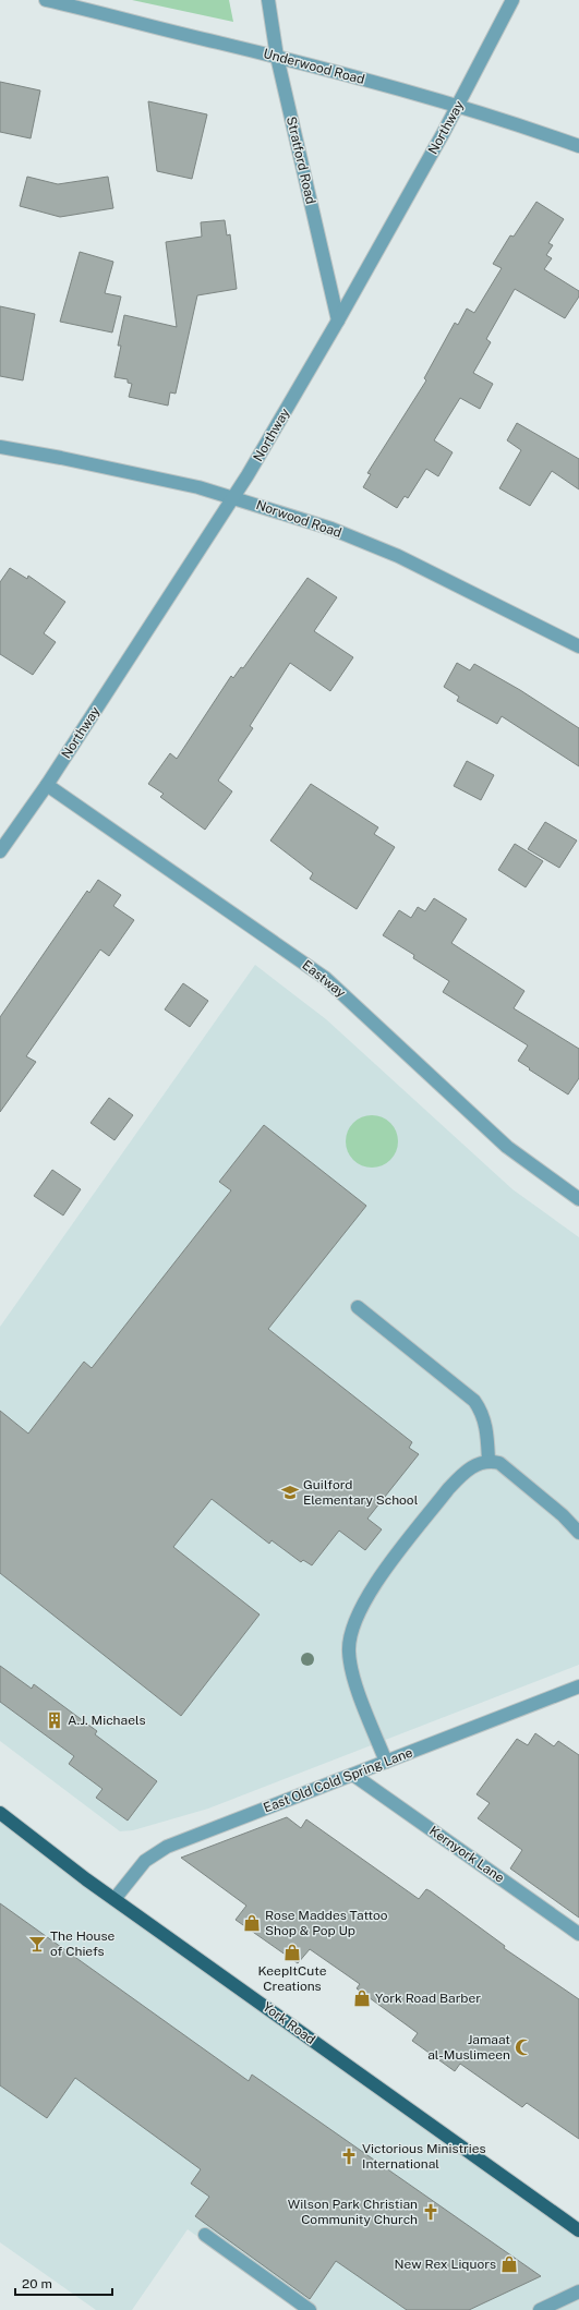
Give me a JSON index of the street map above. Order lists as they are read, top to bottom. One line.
{"streets":{"main road":["York Road"],"street":["Underwood Road","Northway","Stratford Road","Norwood Road","Eastway","East Old Cold Spring Lane","Kernyork Lane"]},"crossings":[["Underwood Road","Northway"],["Underwood Road","Stratford Road"],["Northway","Stratford Road"],["Northway","Norwood Road"],["Northway","Eastway"],["East Old Cold Spring Lane","Kernyork Lane"],["East Old Cold Spring Lane","York Road"]],"places":{"school or university":["Guilford Elementary School"],"building":["A.J. Michaels"],"shop":["Rose Maddes Tattoo Shop & Pop Up","KeepItCute Creations","York Road Barber","New Rex Liquors"],"bar":["The House of Chiefs"],"mosque":["Jamaat al-Muslimeen"],"church":["Victorious Ministries International","Wilson Park Christian Community Church"]},"scale_bar":"20 m"}
